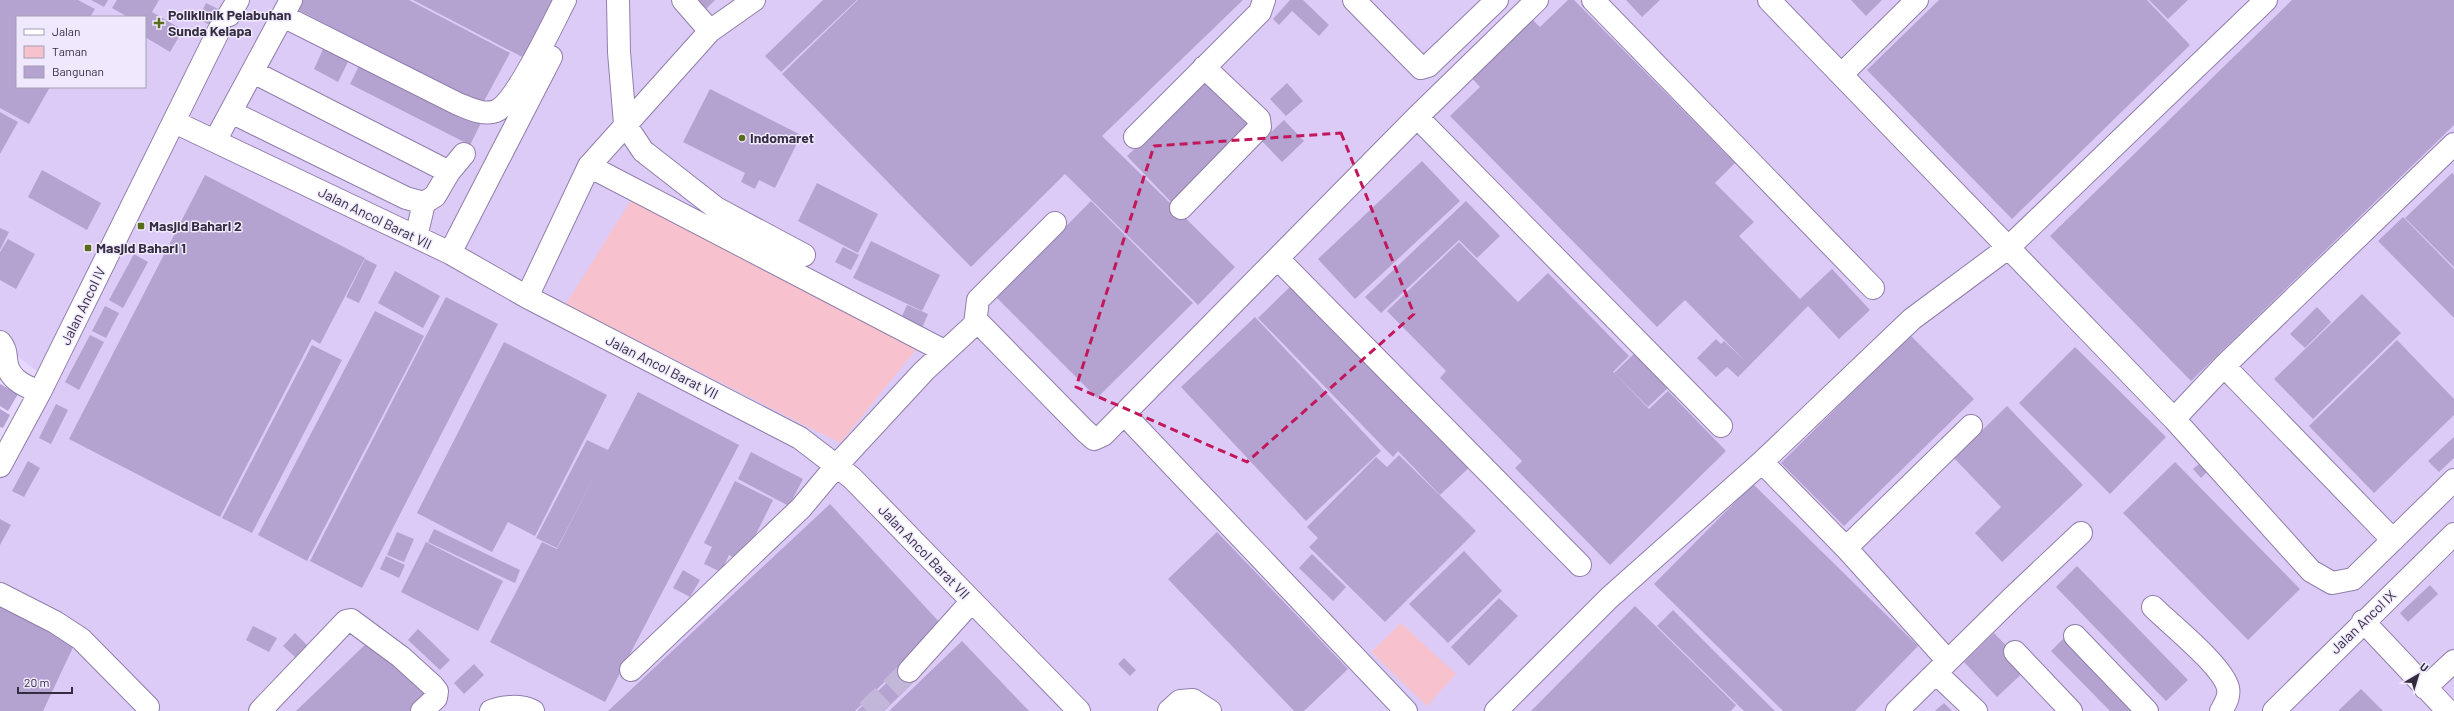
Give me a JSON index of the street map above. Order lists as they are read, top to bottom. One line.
{"streets":{"street":["Jalan Ancol Barat VII","Jalan Ancol IV","Jalan Ancol IX"]},"crossings":[["Jalan Ancol Barat VII","Jalan Ancol IV"]],"places":{"health":["Poliklinik Pelabuhan Sunda Kelapa"],"other":["Indomaret"],"transit":["Masjid Bahari 2","Masjid Bahari 1"]},"legend":["Jalan","Taman","Bangunan"],"scale_bar":"20 m","north":"top right"}
